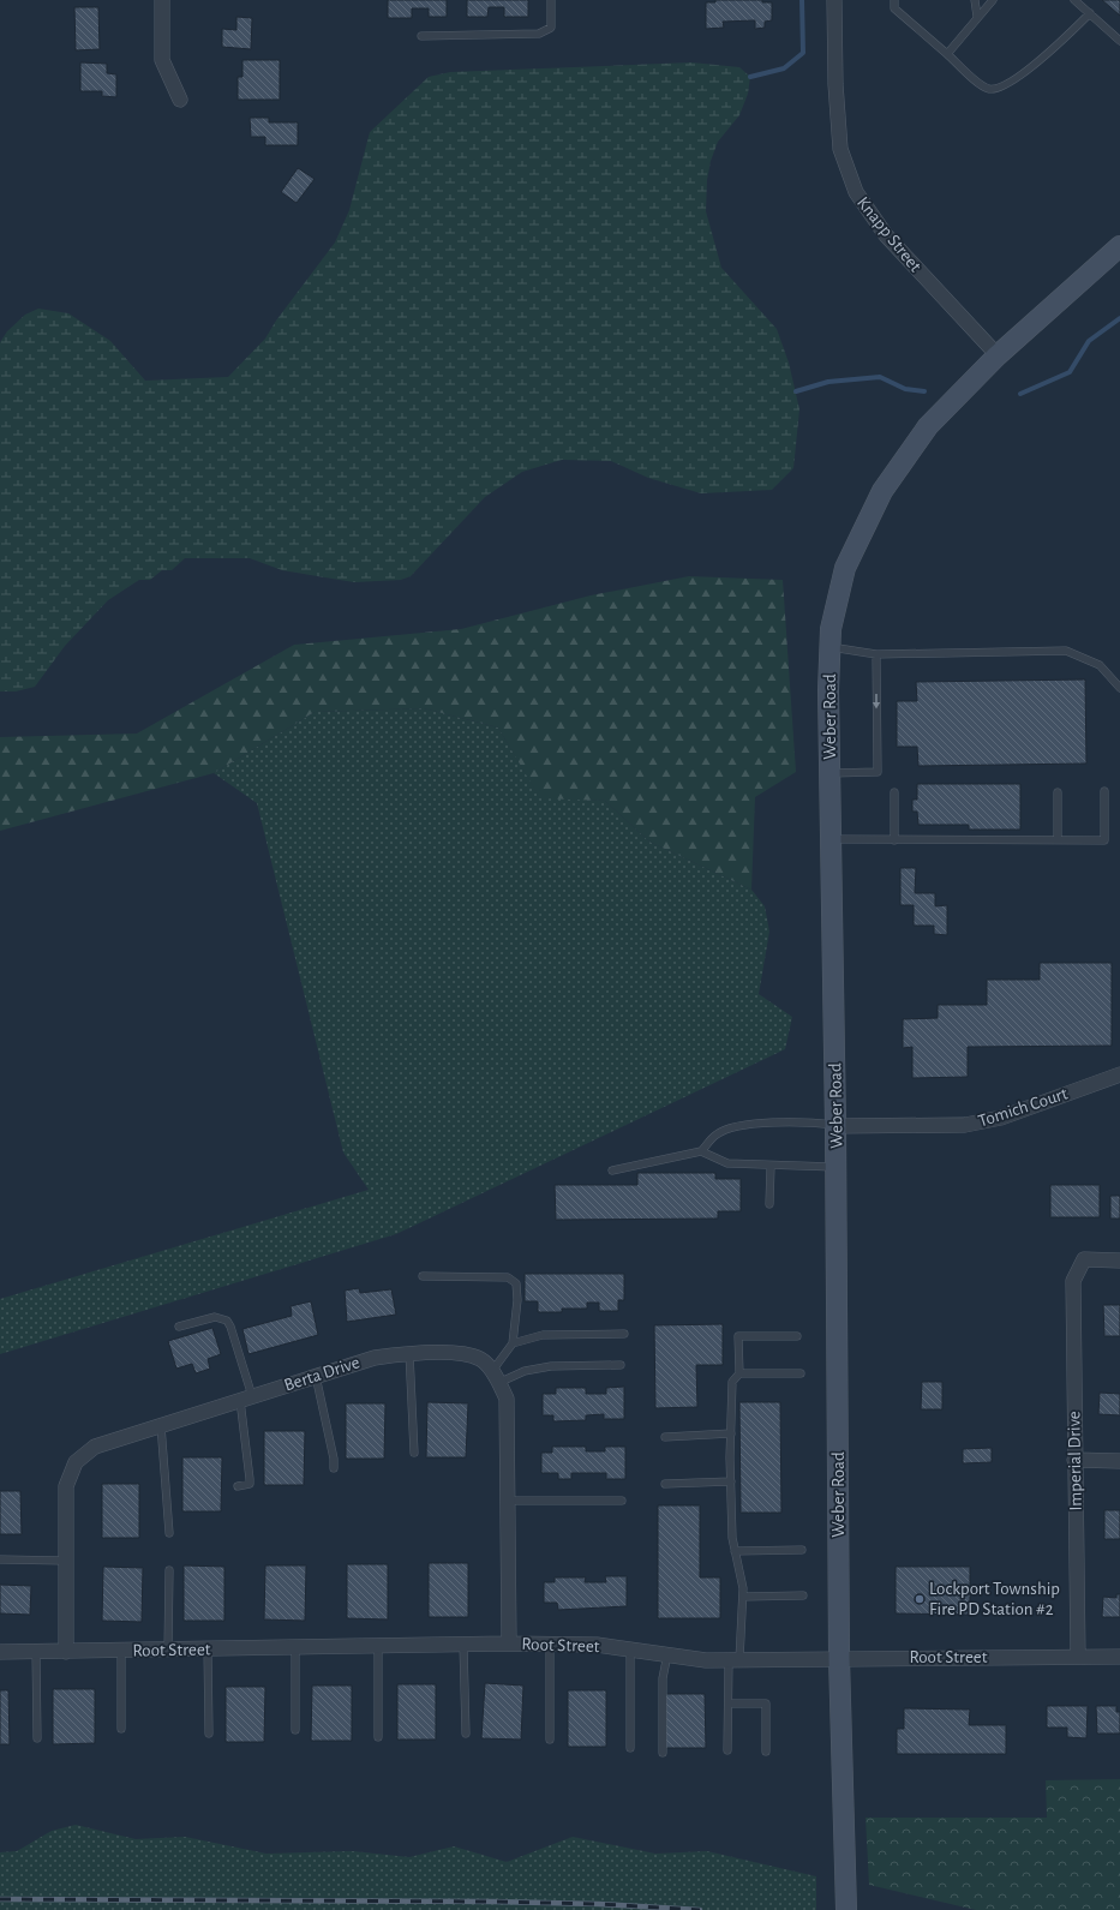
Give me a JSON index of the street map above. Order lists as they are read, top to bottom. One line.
{"streets":{"main road":["Weber Road"],"street":["Knapp Street","Tomich Court","Berta Drive","Imperial Drive","Root Street"]},"crossings":[["Knapp Street","Weber Road"],["Weber Road","Tomich Court"],["Weber Road","Root Street"],["Berta Drive","Root Street"],["Imperial Drive","Root Street"]],"places":["Lockport Township Fire PD Station #2"]}
